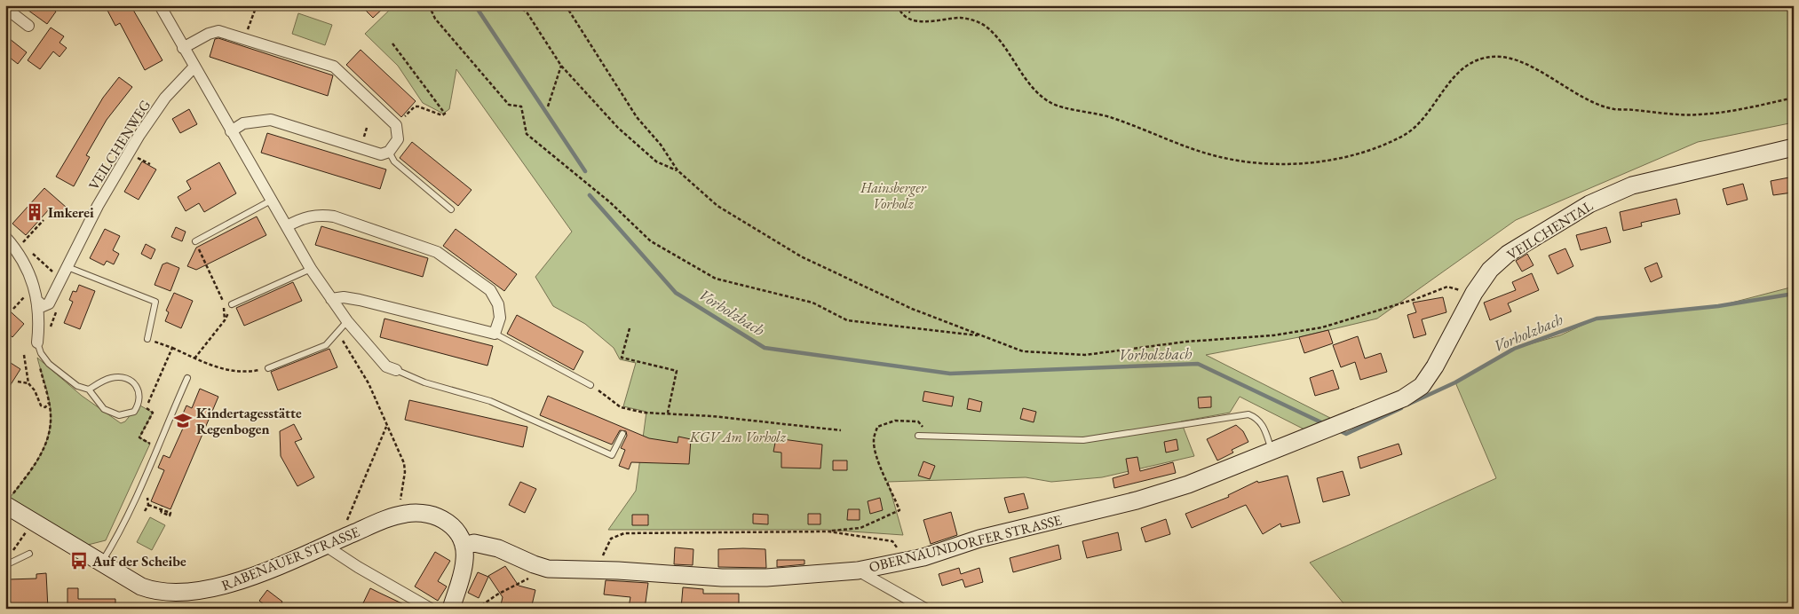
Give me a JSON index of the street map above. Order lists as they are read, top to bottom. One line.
{"streets":{"street":["VEILCHENWEG","VEILCHENTAL","OBERNAUNDORFER STRASSE","RABENAUER STRASSE"]},"crossings":[["VEILCHENTAL","OBERNAUNDORFER STRASSE"],["OBERNAUNDORFER STRASSE","RABENAUER STRASSE"]],"water":["Vorholzbach"],"parks":["Hainsberger Vorholz","KGV Am Vorholz"],"places":{"building":["Imkerei"],"school or university":["Kindertagesstätte Regenbogen"],"bus stop":["Auf der Scheibe"]}}
